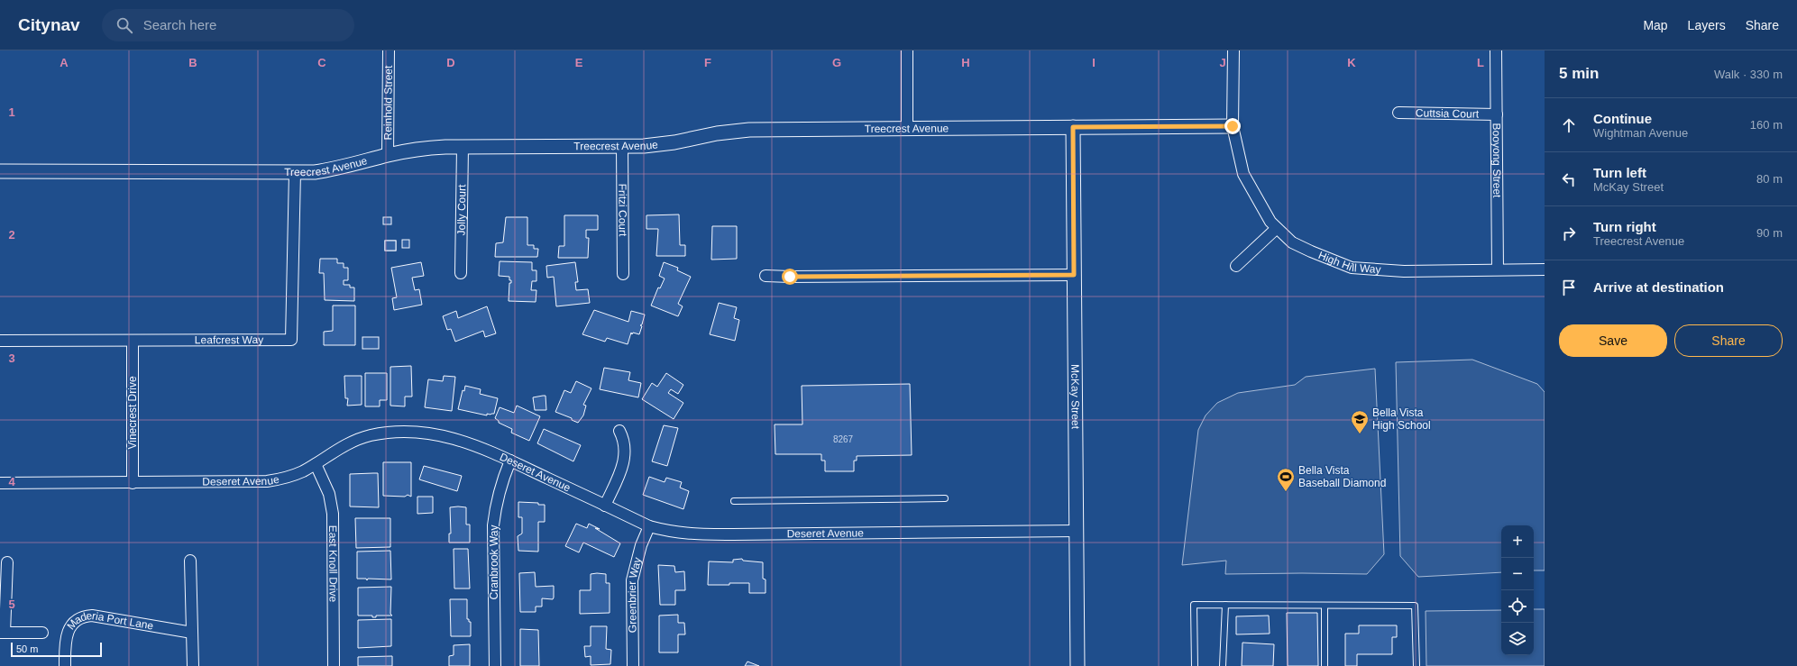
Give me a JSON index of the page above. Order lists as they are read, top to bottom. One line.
{"streets":{"street":["Reinhold Street","Cuttsia Court","Treecrest Avenue","Booyong Street","Jolly Court","Fritzi Court","High Hill Way","Leafcrest Way","McKay Street","Vinecrest Drive","Deseret Avenue","Cranbrook Way","East Knoll Drive","Greenbrier Way","Maderia Port Lane"]},"crossings":[["Reinhold Street","Treecrest Avenue"],["Cuttsia Court","Booyong Street"],["Treecrest Avenue","Jolly Court"],["Treecrest Avenue","Fritzi Court"],["Treecrest Avenue","High Hill Way"],["Treecrest Avenue","Leafcrest Way"],["Treecrest Avenue","McKay Street"],["Booyong Street","High Hill Way"],["Leafcrest Way","Vinecrest Drive"],["McKay Street","Deseret Avenue"],["Vinecrest Drive","Deseret Avenue"],["Deseret Avenue","Cranbrook Way"],["Deseret Avenue","East Knoll Drive"],["Deseret Avenue","Greenbrier Way"]],"places":{"school or university":["Bella Vista High School"],"sports":["Bella Vista Baseball Diamond"]},"house_numbers":["8267"],"scale_bar":"50 m","page":{"header":"Citynav","search":"Search here","nav":["Map","Layers","Share"],"heading":["5 min","Walk · 330 m"],"list":[["Continue","Wightman Avenue","160 m"],["Turn left","McKay Street","80 m"],["Turn right","Treecrest Avenue","90 m"],"Arrive at destination"],"buttons":["Save","Share"],"map_buttons":["+","−"],"scale":"50 m"},"grid":{"columns":["A","B","C","D","E","F","G","H","I","J","K","L"],"rows":["1","2","3","4","5"]}}
